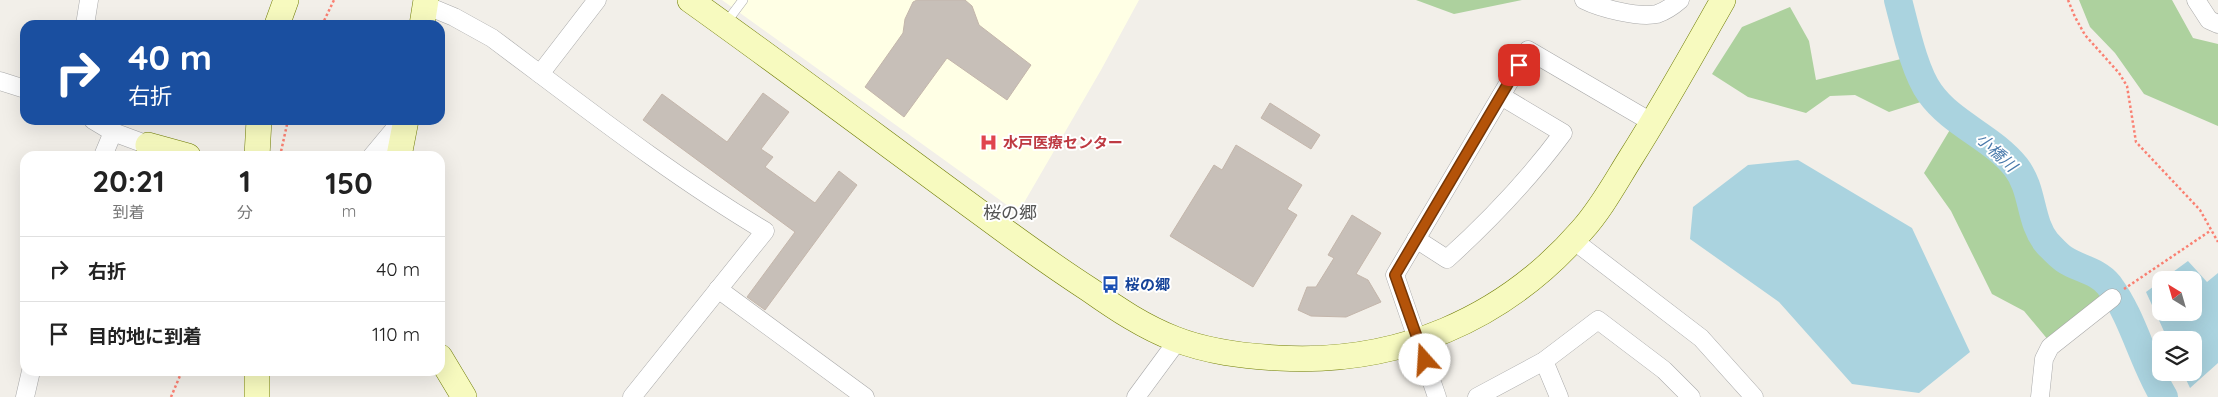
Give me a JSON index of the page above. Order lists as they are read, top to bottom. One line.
{"districts":["桜の郷"],"water":["小橋川"],"places":{"hospital":["水戸医療センター"],"bus stop":["桜の郷"]},"north":"top left","page":{"turn":["40 m","右折"],"eta":["20:21","到着","1","分","150","m"],"list":[{"name":"右折","value":"40 m"},{"name":"目的地に到着","value":"110 m"}]}}
